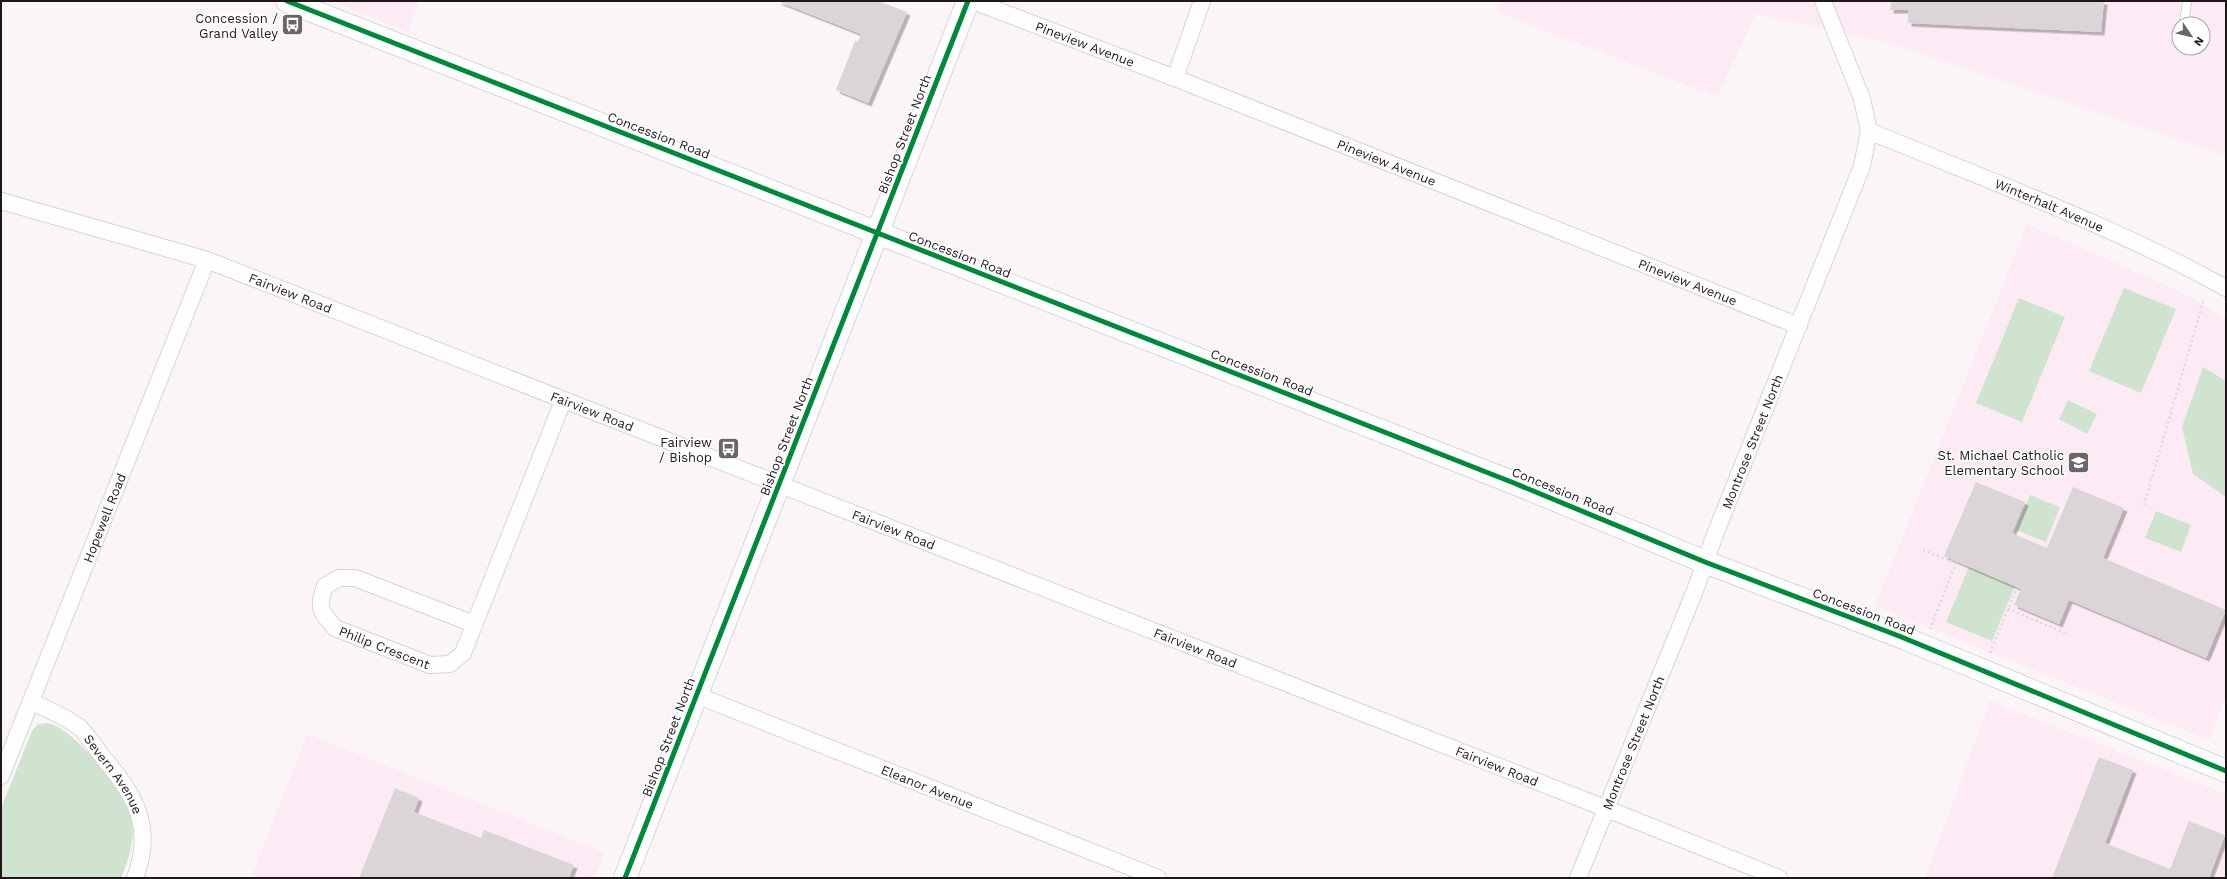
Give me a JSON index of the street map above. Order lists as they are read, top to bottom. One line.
{"streets":{"main road":["Bishop Street North","Concession Road"],"street":["Pineview Avenue","Winterhalt Avenue","Fairview Road","Montrose Street North","Hopewell Road","Philip Crescent","Severn Avenue","Eleanor Avenue"]},"crossings":[["Pineview Avenue","Montrose Street North"],["Bishop Street North","Concession Road"],["Bishop Street North","Fairview Road"],["Bishop Street North","Eleanor Avenue"],["Concession Road","Montrose Street North"],["Winterhalt Avenue","Montrose Street North"],["Fairview Road","Montrose Street North"],["Fairview Road","Hopewell Road"],["Fairview Road","Philip Crescent"],["Hopewell Road","Severn Avenue"]],"places":{"bus stop":["Concession / Grand Valley","Fairview / Bishop"],"school or university":["St. Michael Catholic Elementary School"]},"north":"bottom right"}
